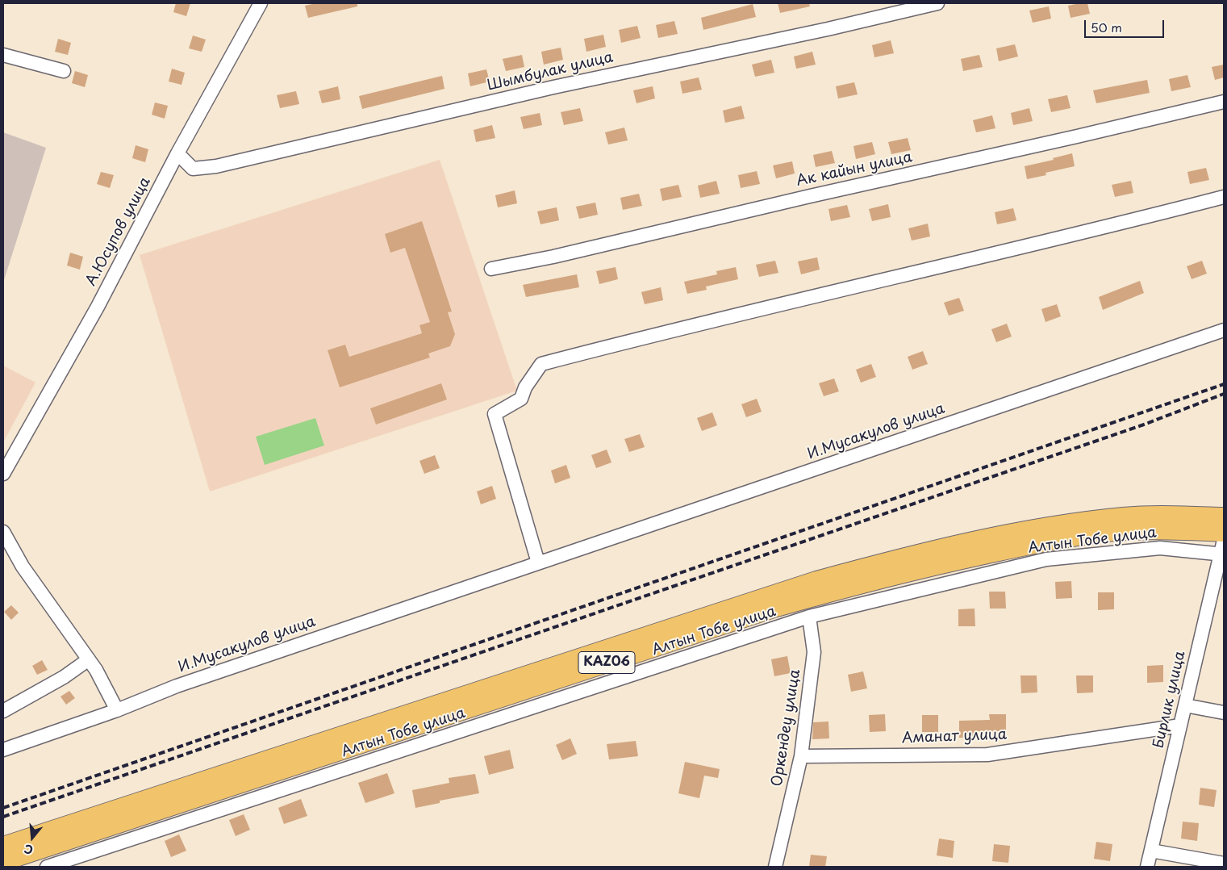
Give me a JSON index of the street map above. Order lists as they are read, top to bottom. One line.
{"streets":{"highway":["KАZ06"],"street":["Шымбулак улица","Ак кайын улица","А.Юсупов улица","И.Мусакулов улица","Алтын Тобе улица","Бирлик улица","Оркендеу улица","Аманат улица"]},"crossings":[["Шымбулак улица","А.Юсупов улица"],["Алтын Тобе улица","Бирлик улица"],["Алтын Тобе улица","Оркендеу улица"],["Бирлик улица","Аманат улица"],["Оркендеу улица","Аманат улица"]],"scale_bar":"50 m","north":"bottom"}
